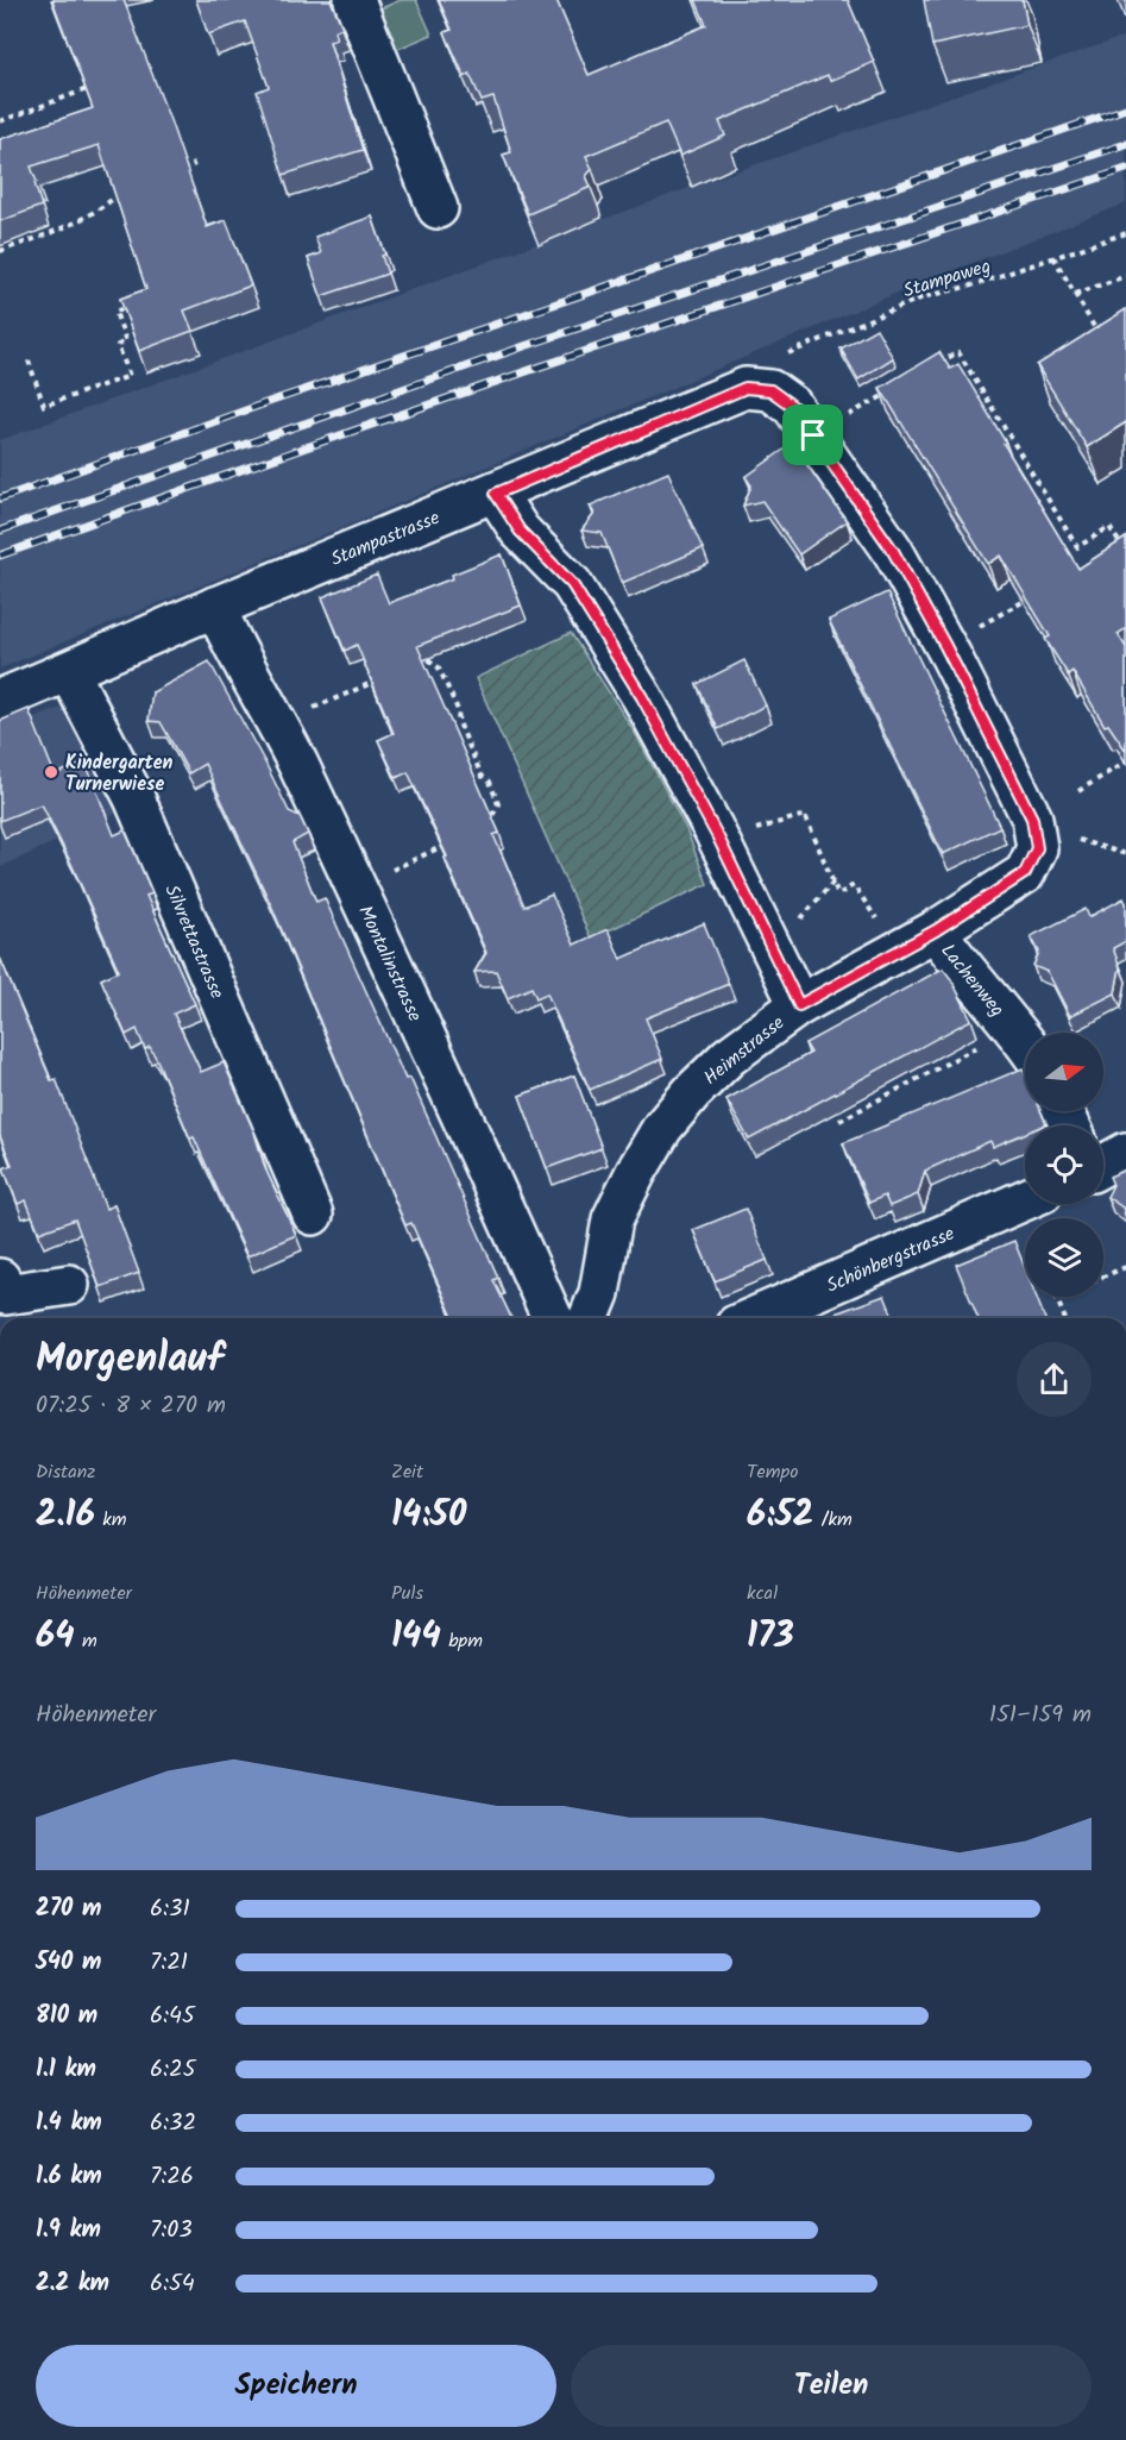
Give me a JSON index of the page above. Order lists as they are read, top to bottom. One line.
{"streets":{"street":["Stampastrasse","Silvrettastrasse","Montalinstrasse","Lachenweg","Heimstrasse","Schönbergstrasse"],"path":["Stampaweg"]},"crossings":[["Stampaweg","Stampastrasse"],["Stampastrasse","Silvrettastrasse"],["Stampastrasse","Montalinstrasse"],["Stampastrasse","Heimstrasse"]],"places":["Kindergarten Turnerwiese"],"north":"right","page":{"heading":["Morgenlauf","07:25 · 8 × 270 m"],"stats":[["Distanz","2.16 km"],["Zeit","14:50"],["Tempo","6:52 /km"],["Höhenmeter","64 m"],["Puls","144 bpm"],["kcal","173"]],"chart":["Höhenmeter","151–159 m"],"list":[{"name":"270 m","note":"6:31"},{"name":"540 m","note":"7:21"},{"name":"810 m","note":"6:45"},{"name":"1.1 km","note":"6:25"},{"name":"1.4 km","note":"6:32"},{"name":"1.6 km","note":"7:26"},{"name":"1.9 km","note":"7:03"},{"name":"2.2 km","note":"6:54"}],"buttons":["Speichern","Teilen"]}}
